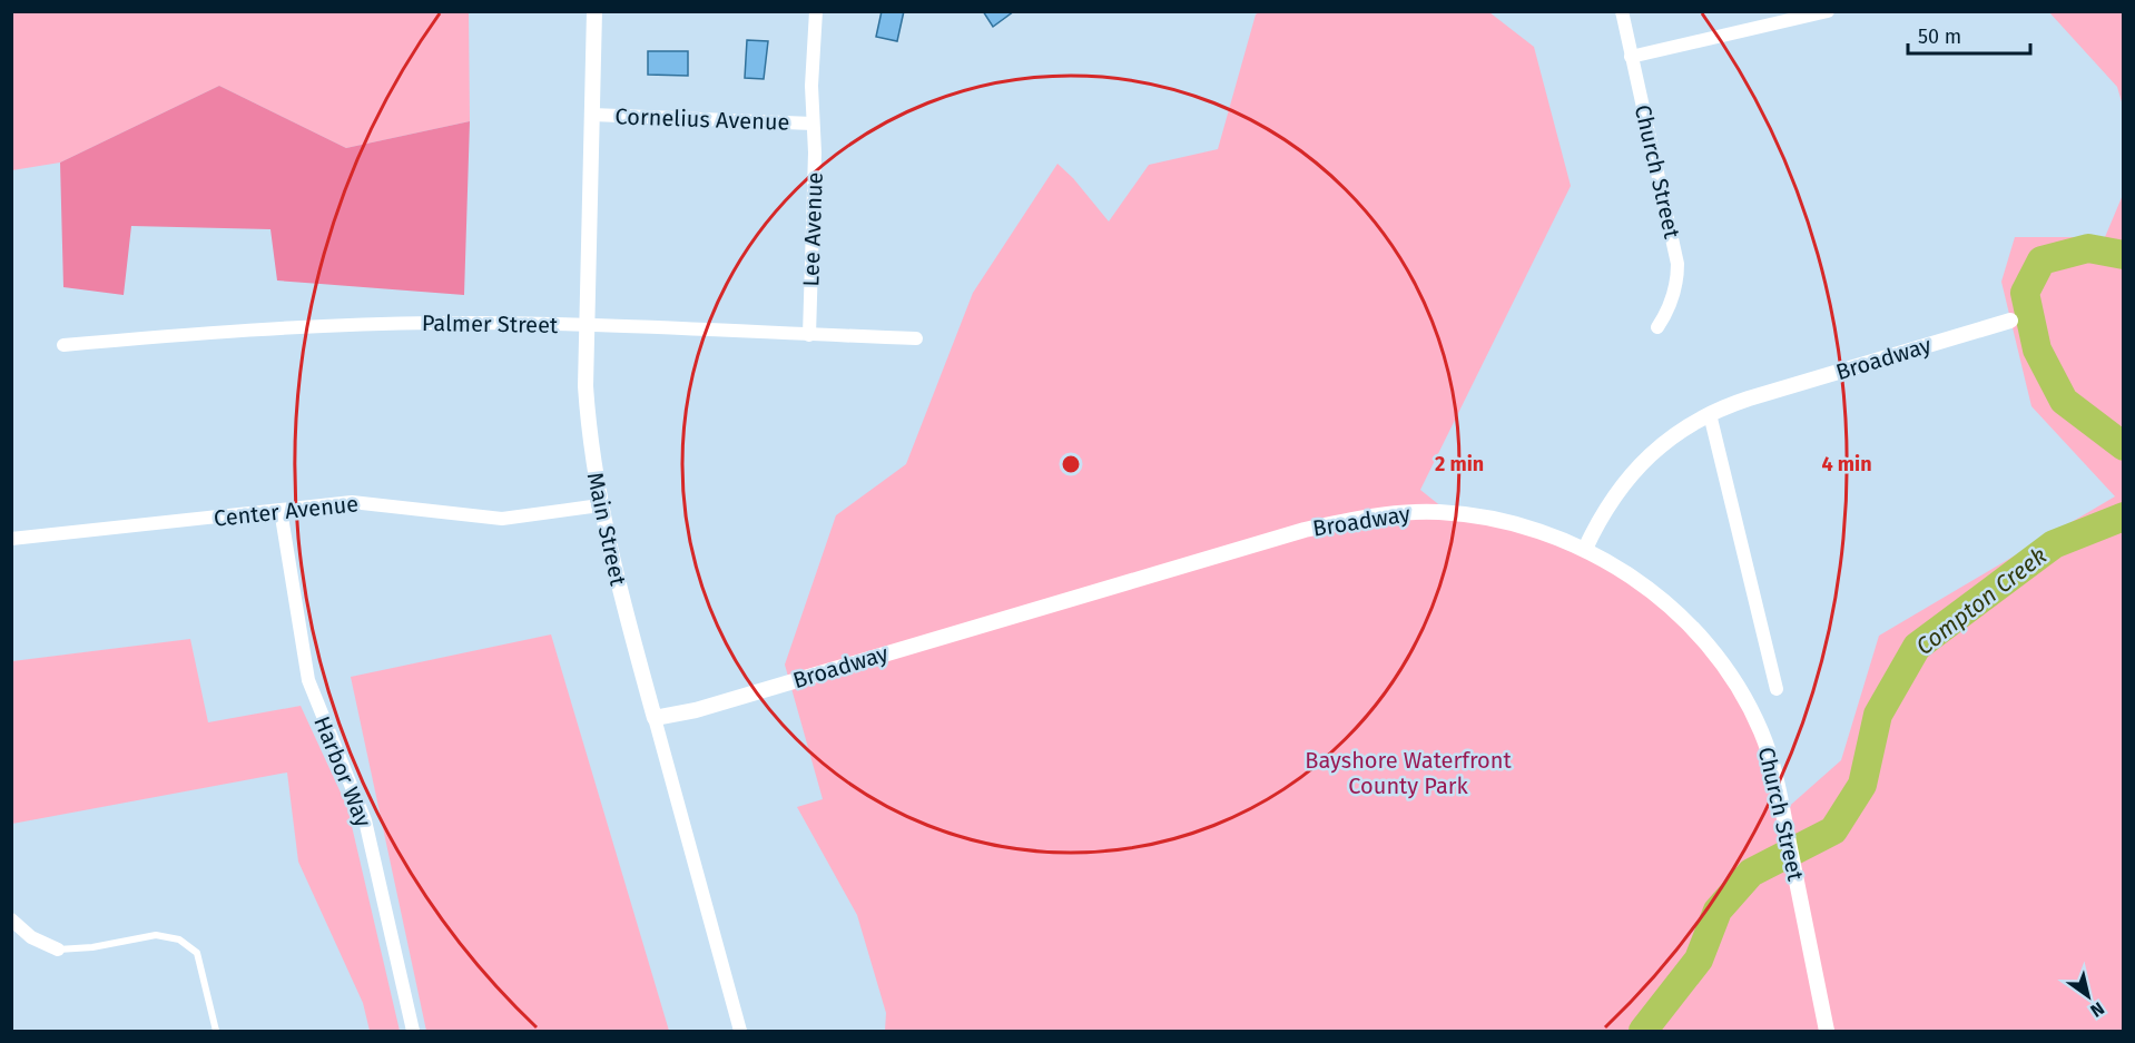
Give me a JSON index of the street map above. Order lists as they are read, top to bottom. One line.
{"streets":{"street":["Cornelius Avenue","Church Street","Lee Avenue","Palmer Street","Broadway","Center Avenue","Main Street","Harbor Way"]},"crossings":[["Cornelius Avenue","Lee Avenue"],["Cornelius Avenue","Main Street"],["Church Street","Broadway"],["Lee Avenue","Palmer Street"],["Palmer Street","Main Street"],["Broadway","Main Street"],["Center Avenue","Main Street"],["Center Avenue","Harbor Way"]],"water":["Compton Creek"],"parks":["Bayshore Waterfront County Park"],"scale_bar":"50 m","north":"bottom right","rings":["2 min","4 min"]}
